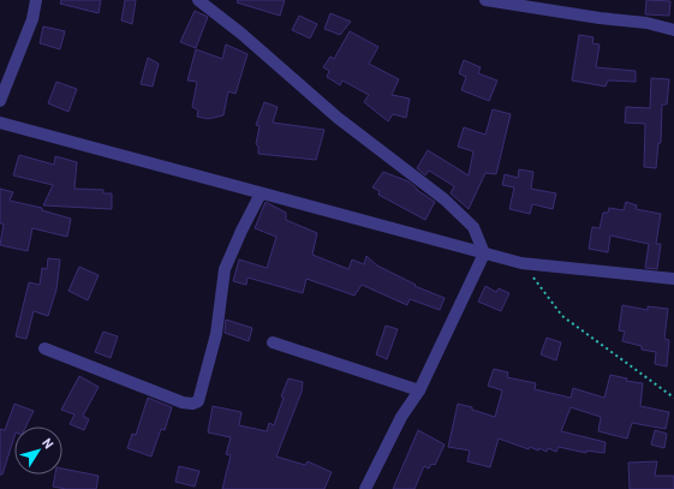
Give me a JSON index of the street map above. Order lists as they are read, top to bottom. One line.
{"north":"top right"}
